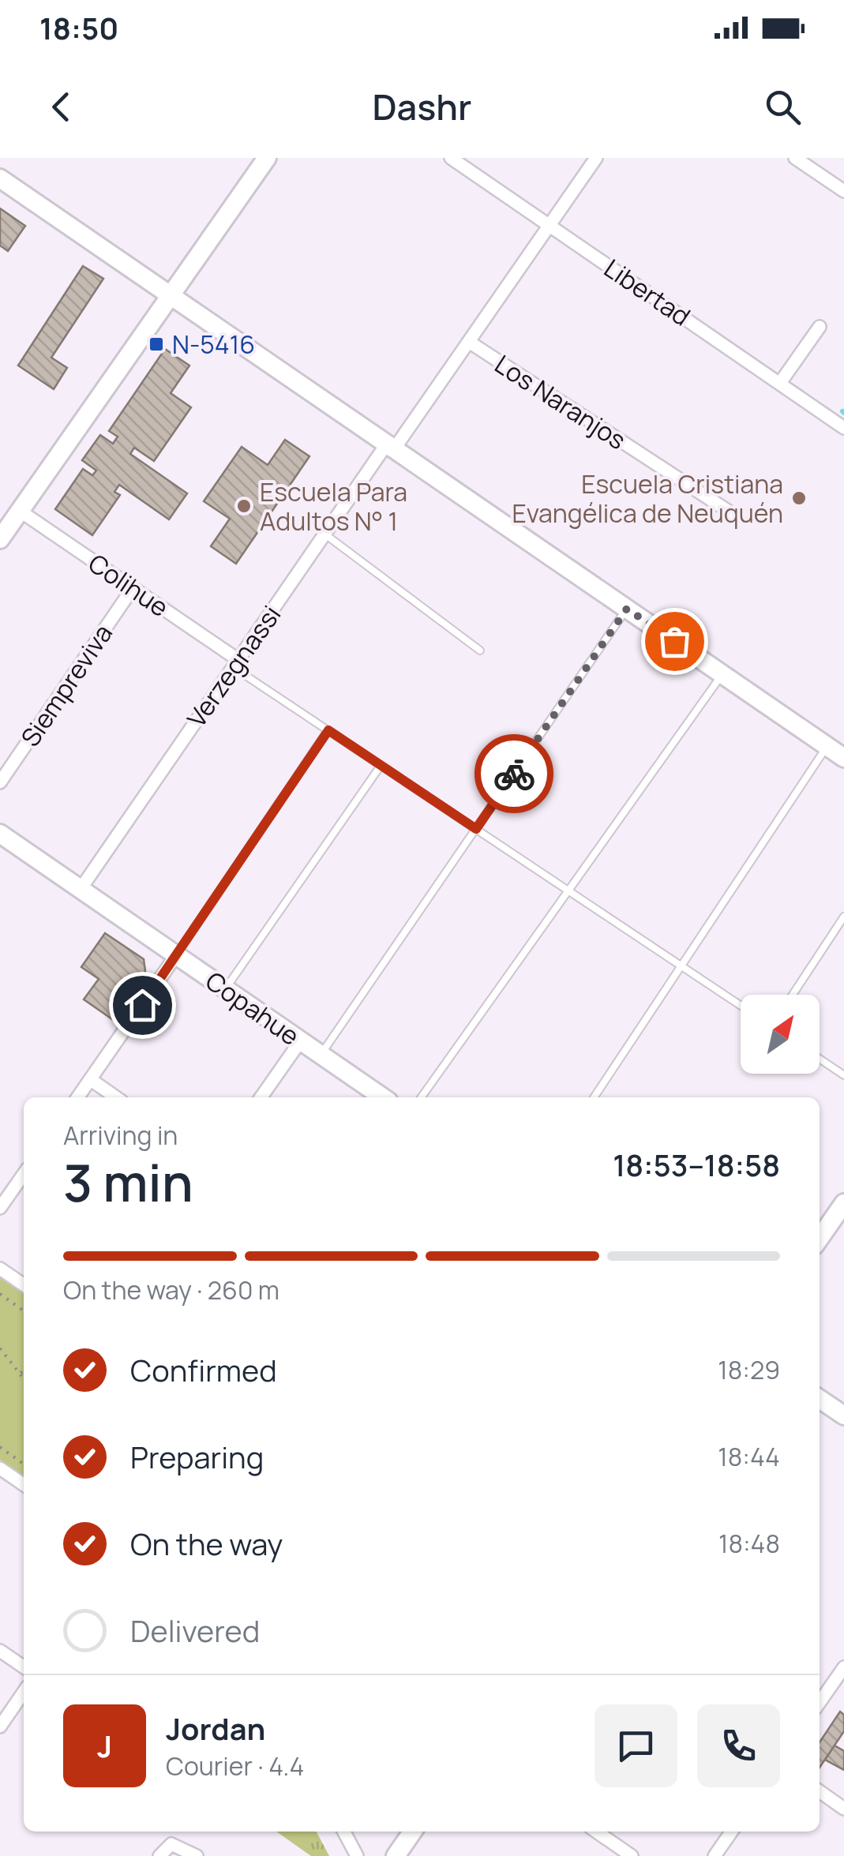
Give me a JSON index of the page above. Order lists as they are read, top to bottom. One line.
{"streets":{"street":["Libertad","Los Naranjos","Colihue","Verzegnassi","Siempreviva","Copahue"]},"crossings":[["Libertad","Verzegnassi"],["Los Naranjos","Verzegnassi"],["Colihue","Verzegnassi"],["Colihue","Siempreviva"],["Verzegnassi","Copahue"]],"places":{"transit":["N-5416"],"other":["Escuela Cristiana Evangélica de Neuquén","Escuela Para Adultos N° 1"]},"north":"top right","page":{"status":"18:50","header":"Dashr","heading":["3 min","Arriving in","18:53–18:58"],"panel":["Jordan","Courier · 4.4"],"bar":"On the way · 260 m","list":[["Confirmed","18:29"],["Preparing","18:44"],["On the way","18:48"],"Delivered"],"round":"J"}}
